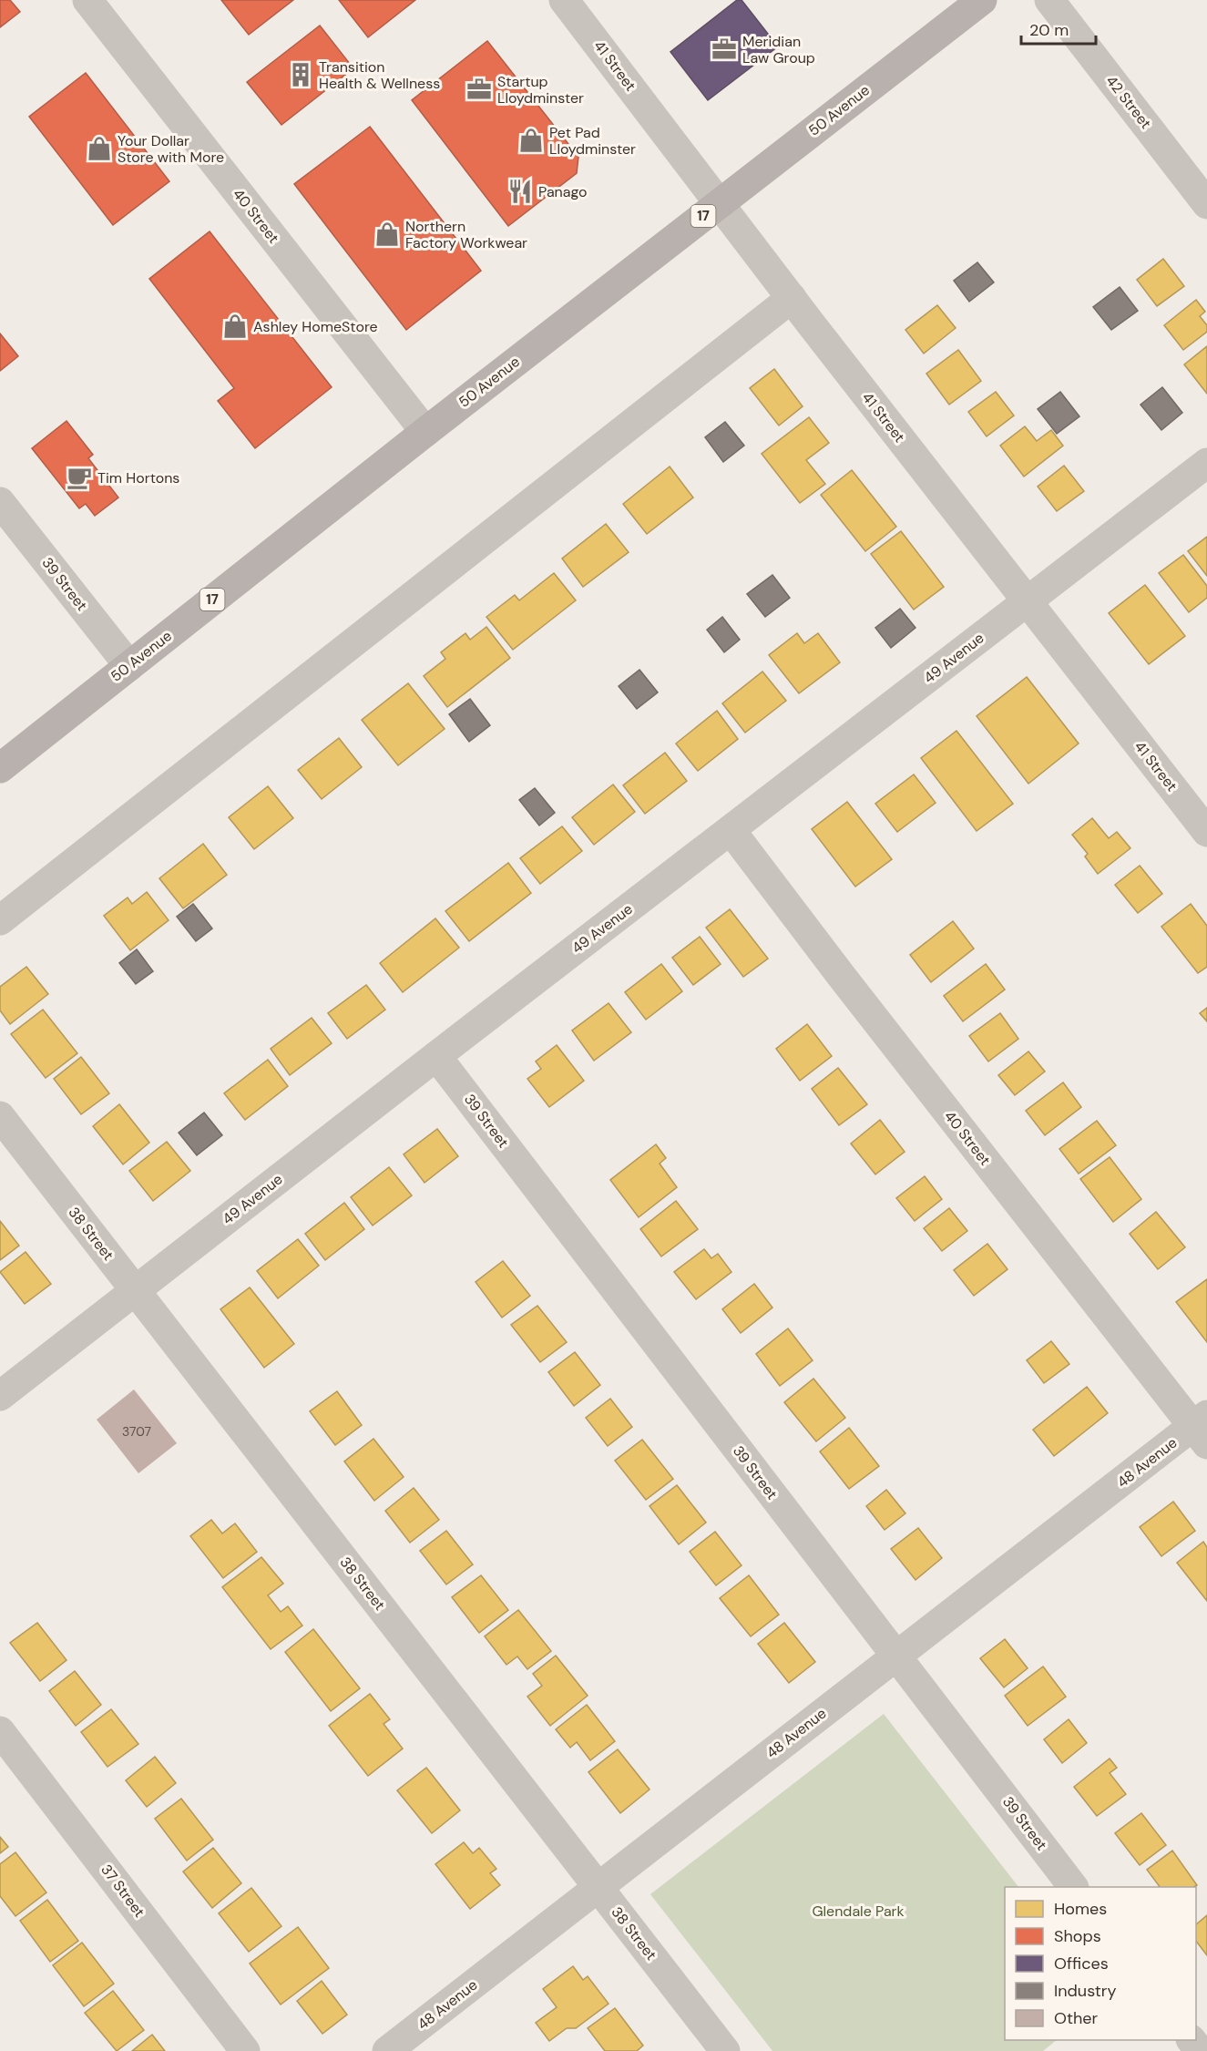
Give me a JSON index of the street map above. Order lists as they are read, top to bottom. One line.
{"streets":{"main road":["50 Avenue","17"],"street":["41 Street","42 Street","40 Street","39 Street","49 Avenue","38 Street","48 Avenue","37 Street"]},"crossings":[["41 Street","50 Avenue"],["41 Street","49 Avenue"],["50 Avenue","40 Street"],["50 Avenue","39 Street"],["40 Street","49 Avenue"],["40 Street","48 Avenue"],["39 Street","49 Avenue"],["39 Street","48 Avenue"],["49 Avenue","38 Street"],["38 Street","48 Avenue"]],"parks":["Glendale Park"],"places":{"office":["Meridian Law Group","Startup Lloydminster"],"building":["Transition Health & Wellness"],"shop":["Pet Pad Lloydminster","Your Dollar Store with More","Northern Factory Workwear","Ashley HomeStore"],"restaurant":["Panago"],"cafe":["Tim Hortons"]},"house_numbers":["3707"],"legend":["Homes","Shops","Offices","Industry","Other"],"scale_bar":"20 m"}
